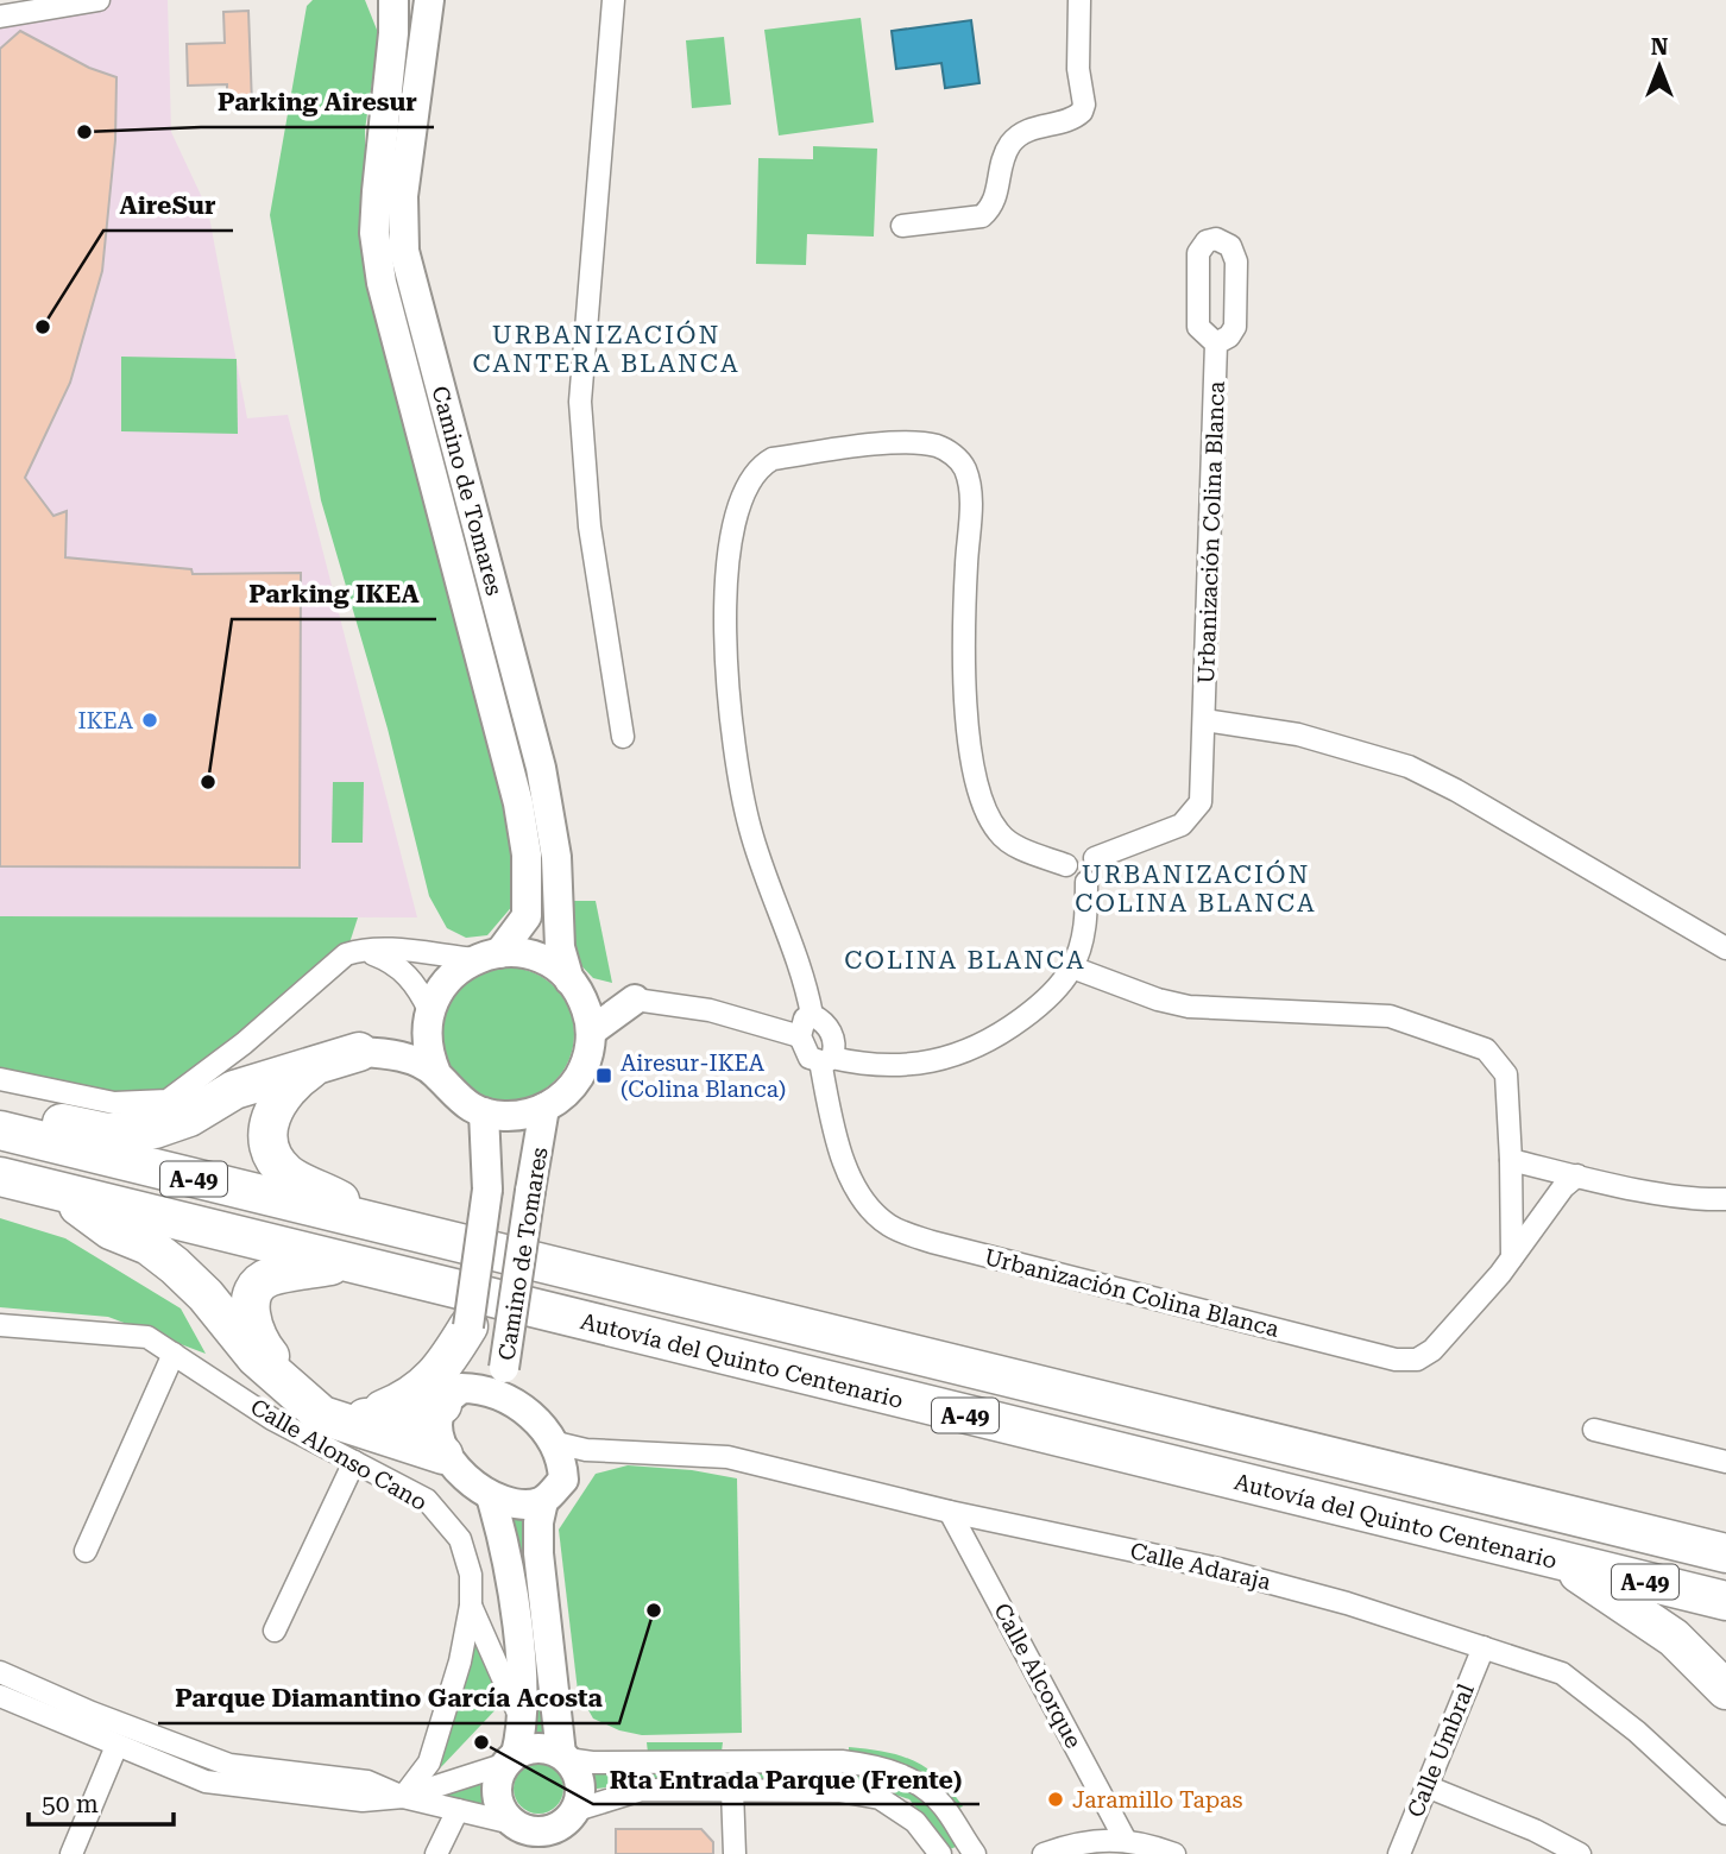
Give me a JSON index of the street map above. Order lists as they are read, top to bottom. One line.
{"streets":{"highway":["A-49","Autovía del Quinto Centenario"],"street":["Camino de Tomares","Urbanización Colina Blanca","Calle Alonso Cano","Calle Adaraja","Calle Alcorque","Calle Umbral"]},"crossings":[["Camino de Tomares","Calle Adaraja"],["Calle Adaraja","Calle Alcorque"],["Calle Adaraja","Calle Umbral"]],"districts":["URBANIZACIÓN CANTERA BLANCA","URBANIZACIÓN COLINA BLANCA","COLINA BLANCA"],"places":{"other":["Parking Airesur","AireSur","IKEA","Parking IKEA","Parque Diamantino García Acosta","Rta Entrada Parque (Frente)","Jaramillo Tapas"],"transit":["Airesur-IKEA (Colina Blanca)"]},"scale_bar":"50 m","north":"top"}
